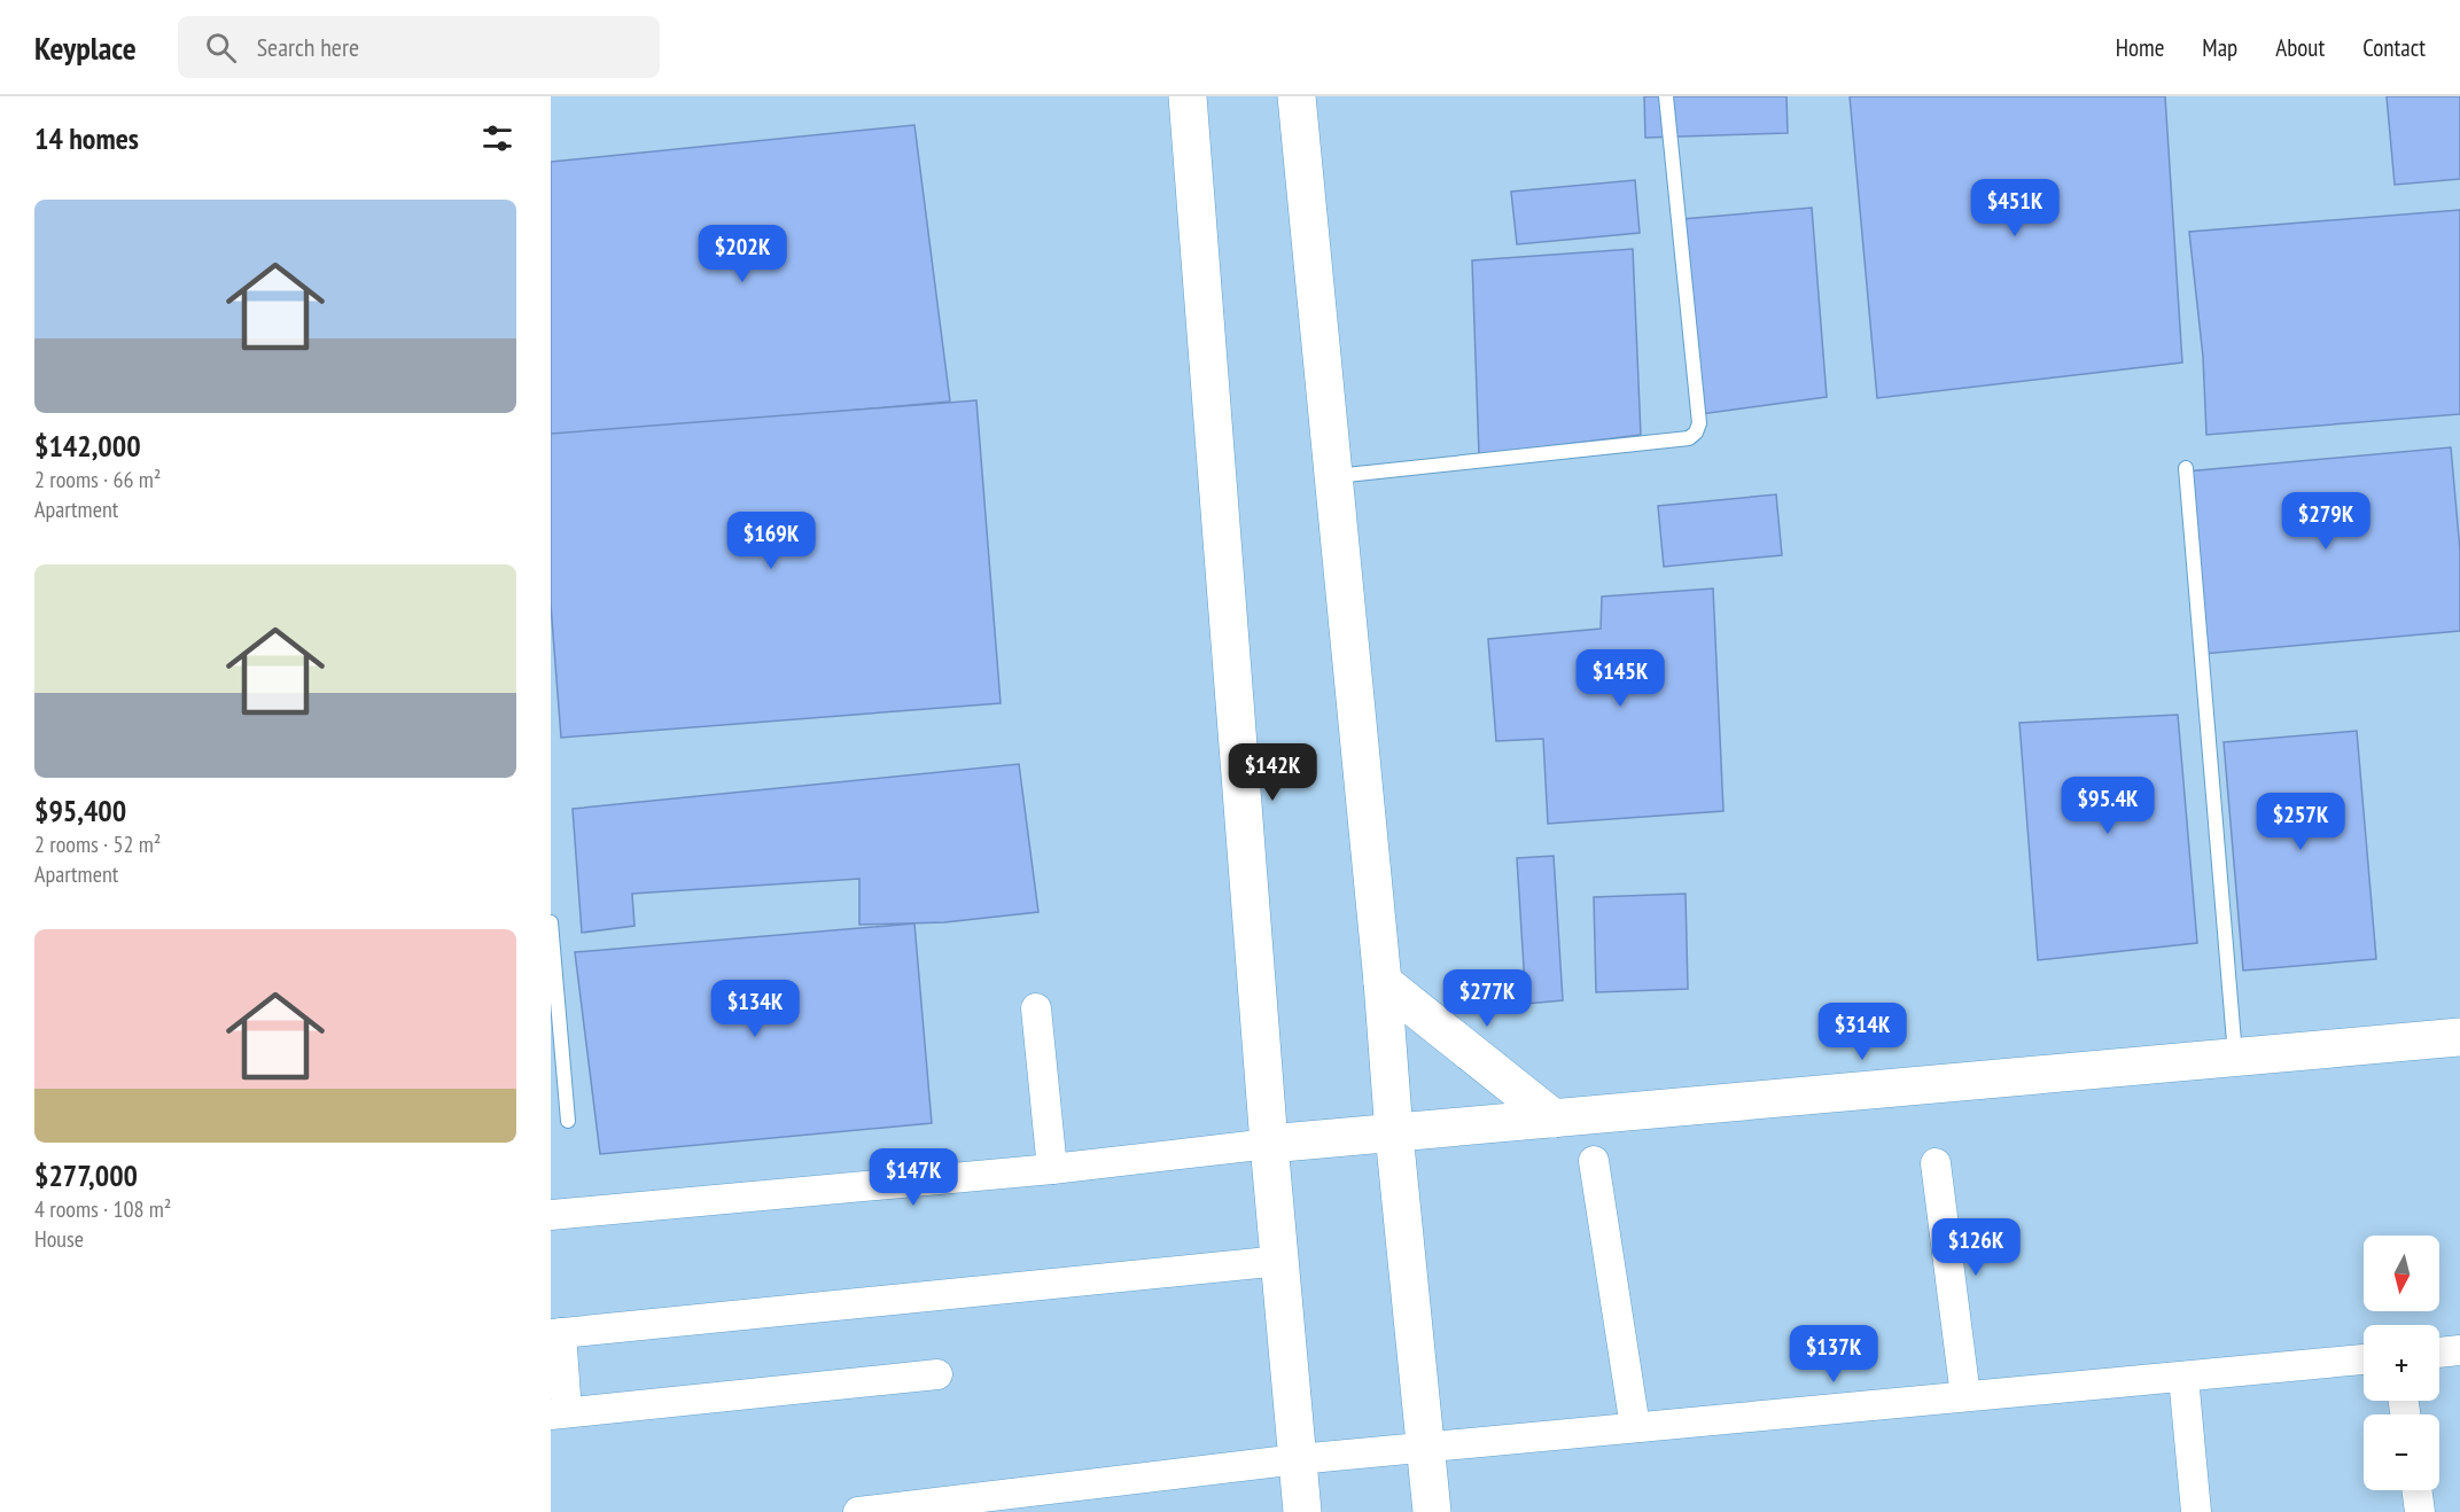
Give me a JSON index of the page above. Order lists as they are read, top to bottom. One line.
{"north":"bottom","page":{"header":"Keyplace","search":"Search here","nav":["Home","Map","About","Contact"],"heading":"14 homes","list":[{"name":"$142,000","note":"2 rooms · 66 m² · Apartment"},{"name":"$95,400","note":"2 rooms · 52 m² · Apartment"},{"name":"$277,000","note":"4 rooms · 108 m² · House"}],"price":["$451K","$202K","$279K","$169K","$145K","$142K","$95.4K","$257K","$277K","$134K","$314K","$147K","$126K","$137K"],"map_buttons":["+","−"]}}
